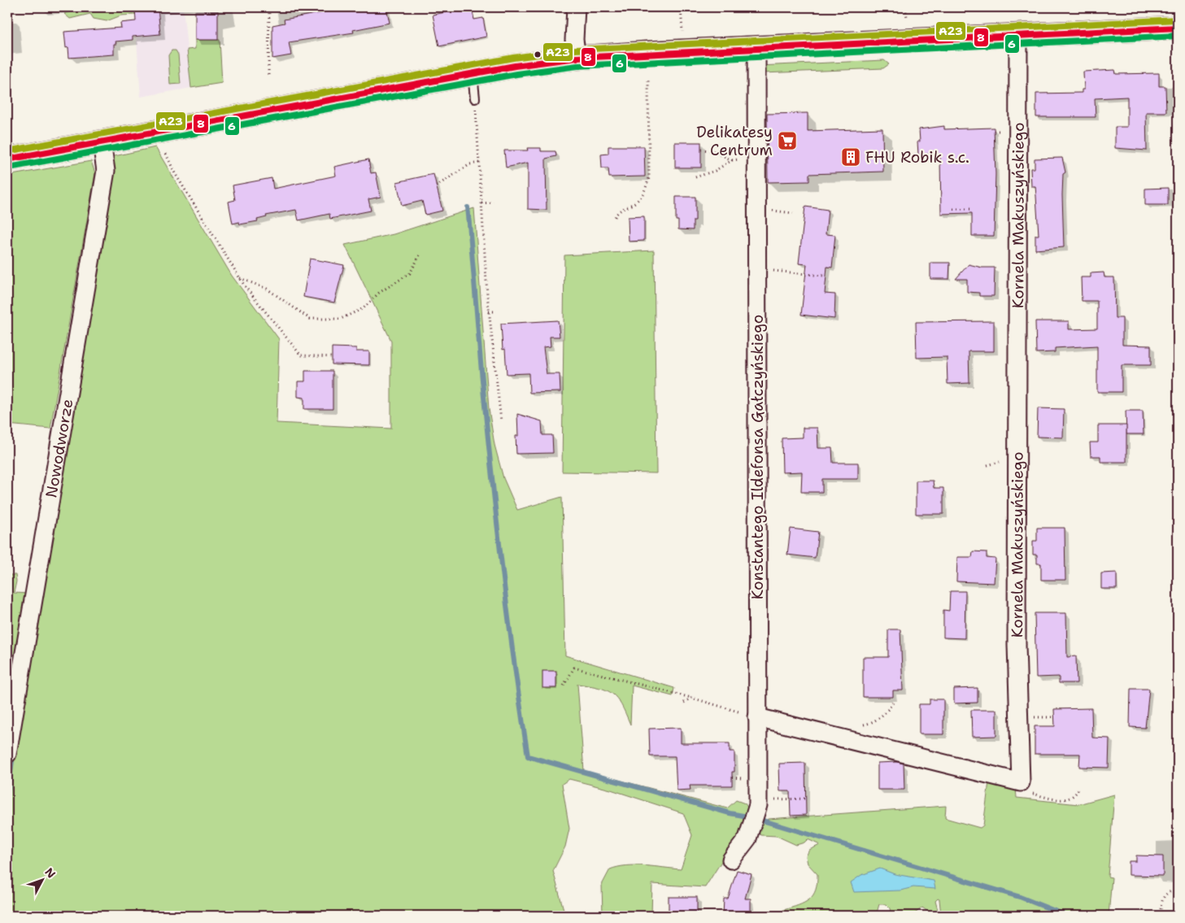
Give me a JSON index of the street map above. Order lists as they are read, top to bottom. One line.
{"streets":{"street":["Kornela Makuszyńskiego","Nowodworze","Konstantego Ildefonsa Gałczyńskiego"]},"places":{"supermarket":["Delikatesy Centrum"],"building":["FHU Robik s.c."]},"lines":["transit line A23","transit line 8","transit line 6"],"north":"top right"}
